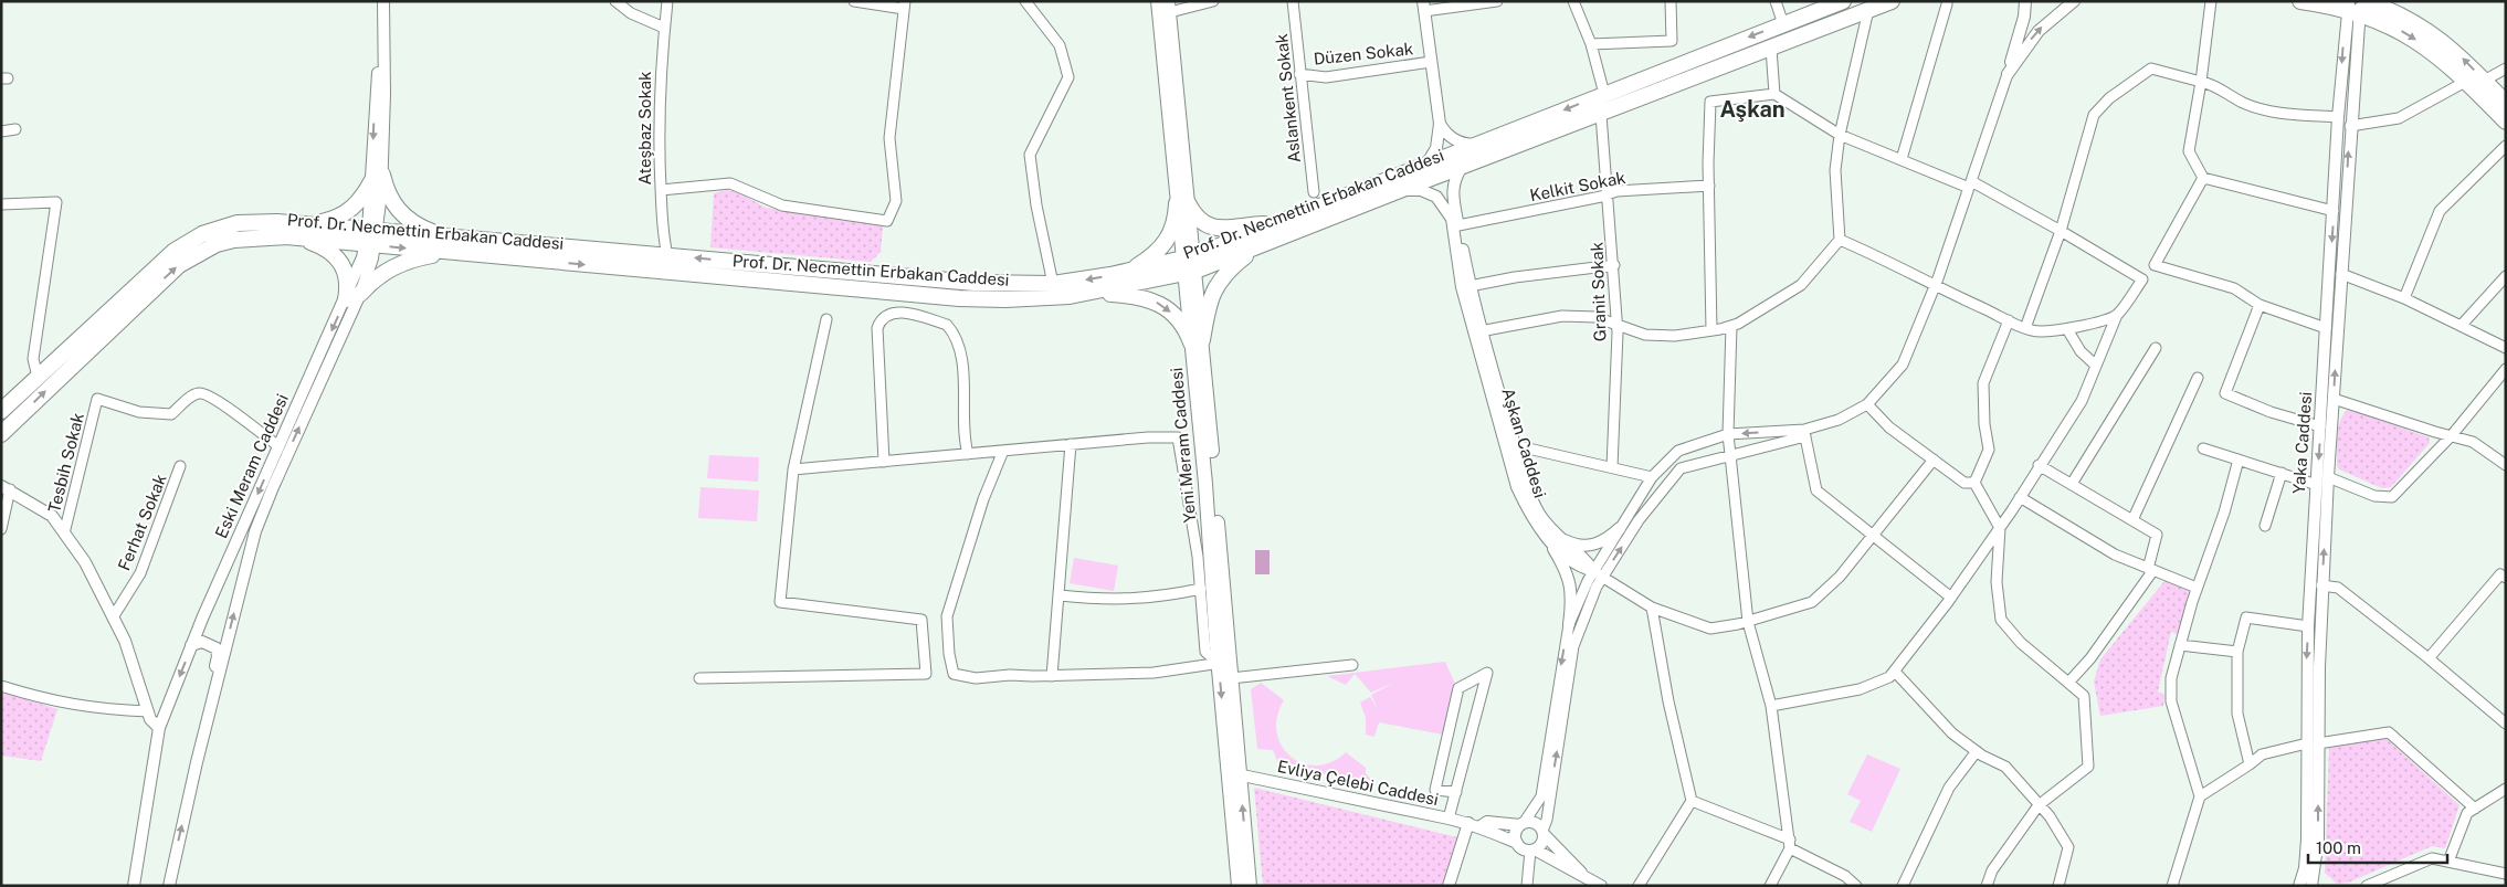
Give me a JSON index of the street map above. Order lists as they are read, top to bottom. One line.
{"streets":{"main road":["Prof. Dr. Necmettin Erbakan Caddesi","Yeni Meram Caddesi"],"street":["Düzen Sokak","Aslankent Sokak","Ateşbaz Sokak","Kelkit Sokak","Granit Sokak","Aşkan Caddesi","Yaka Caddesi","Tesbih Sokak","Eski Meram Caddesi","Ferhat Sokak","Evliya Çelebi Caddesi"]},"crossings":[["Düzen Sokak","Aslankent Sokak"],["Ateşbaz Sokak","Prof. Dr. Necmettin Erbakan Caddesi"],["Kelkit Sokak","Granit Sokak"],["Kelkit Sokak","Aşkan Caddesi"],["Prof. Dr. Necmettin Erbakan Caddesi","Granit Sokak"],["Prof. Dr. Necmettin Erbakan Caddesi","Aşkan Caddesi"],["Prof. Dr. Necmettin Erbakan Caddesi","Yeni Meram Caddesi"],["Prof. Dr. Necmettin Erbakan Caddesi","Eski Meram Caddesi"],["Yeni Meram Caddesi","Evliya Çelebi Caddesi"],["Tesbih Sokak","Eski Meram Caddesi"]],"districts":["Aşkan"],"scale_bar":"100 m"}
